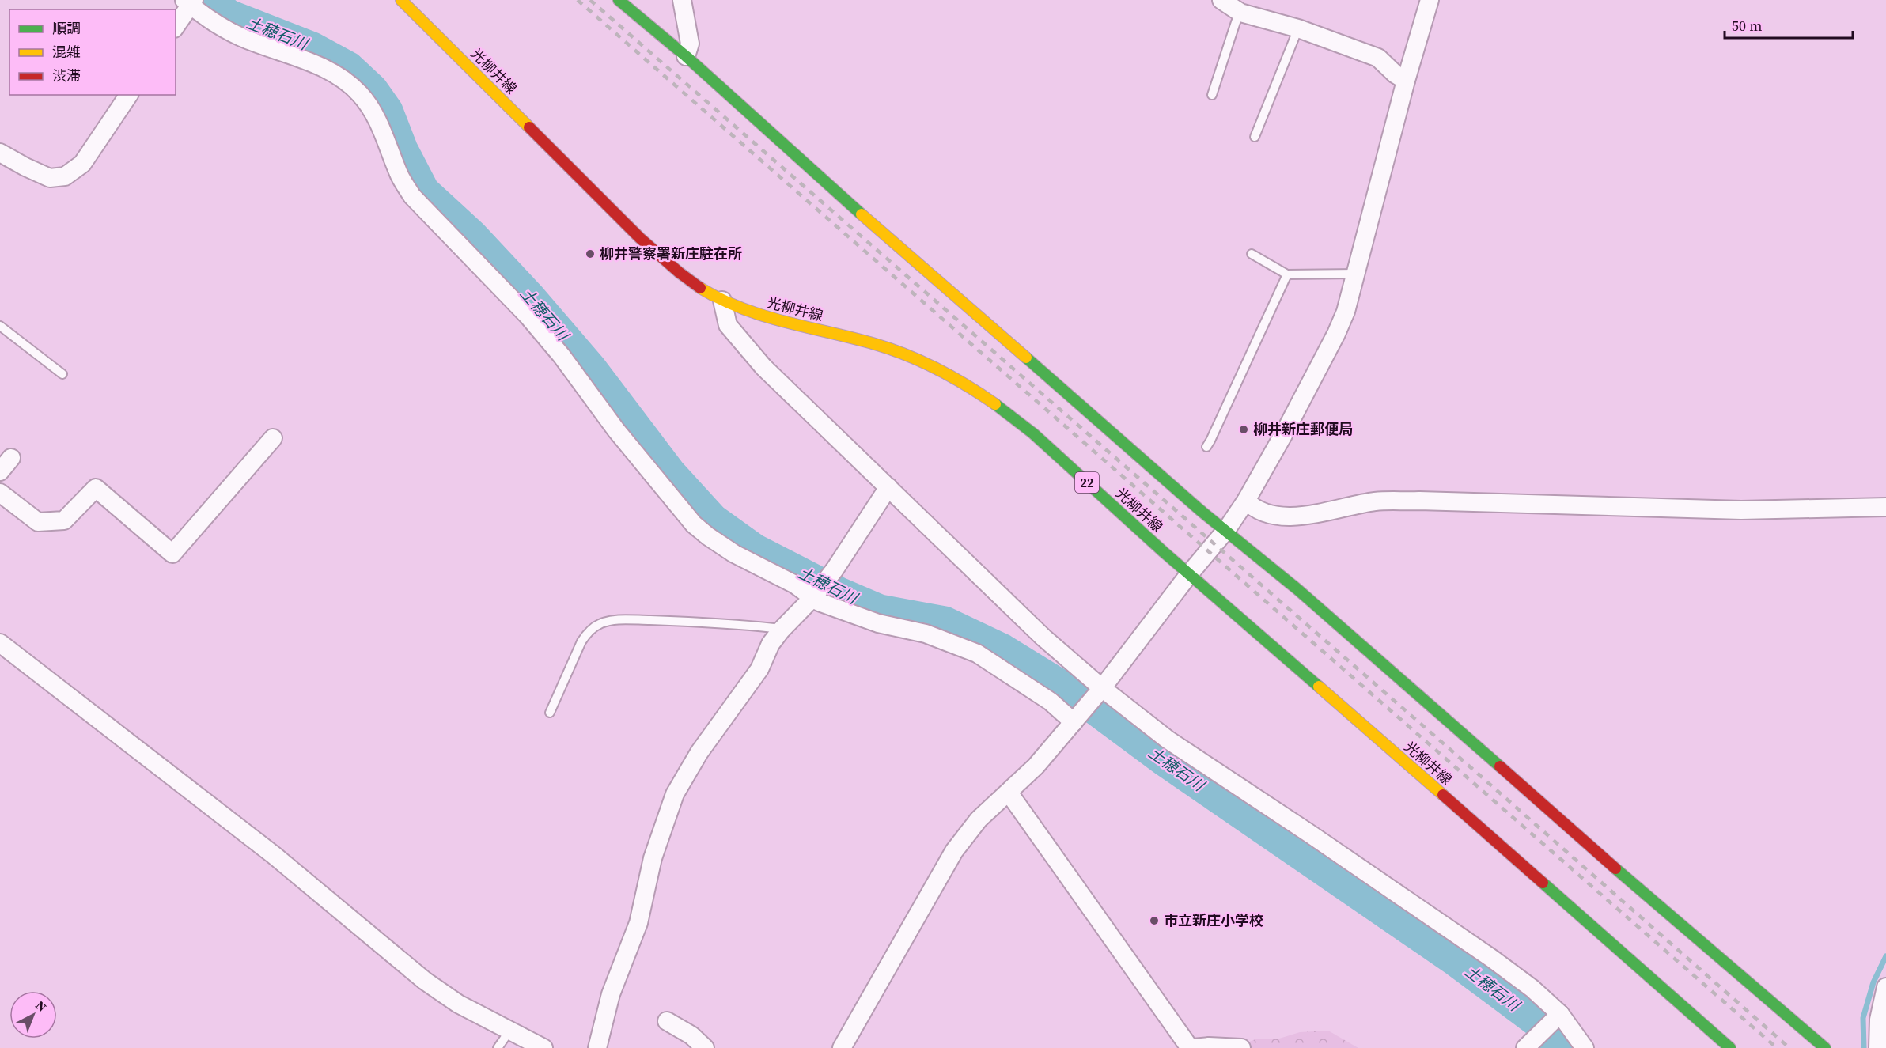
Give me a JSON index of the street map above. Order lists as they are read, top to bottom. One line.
{"streets":{"main road":["光柳井線","22"]},"water":["土穂石川"],"places":["柳井警察署新庄駐在所","柳井新庄郵便局","市立新庄小学校"],"legend":["順調","混雑","渋滞"],"scale_bar":"50 m","north":"top right"}
